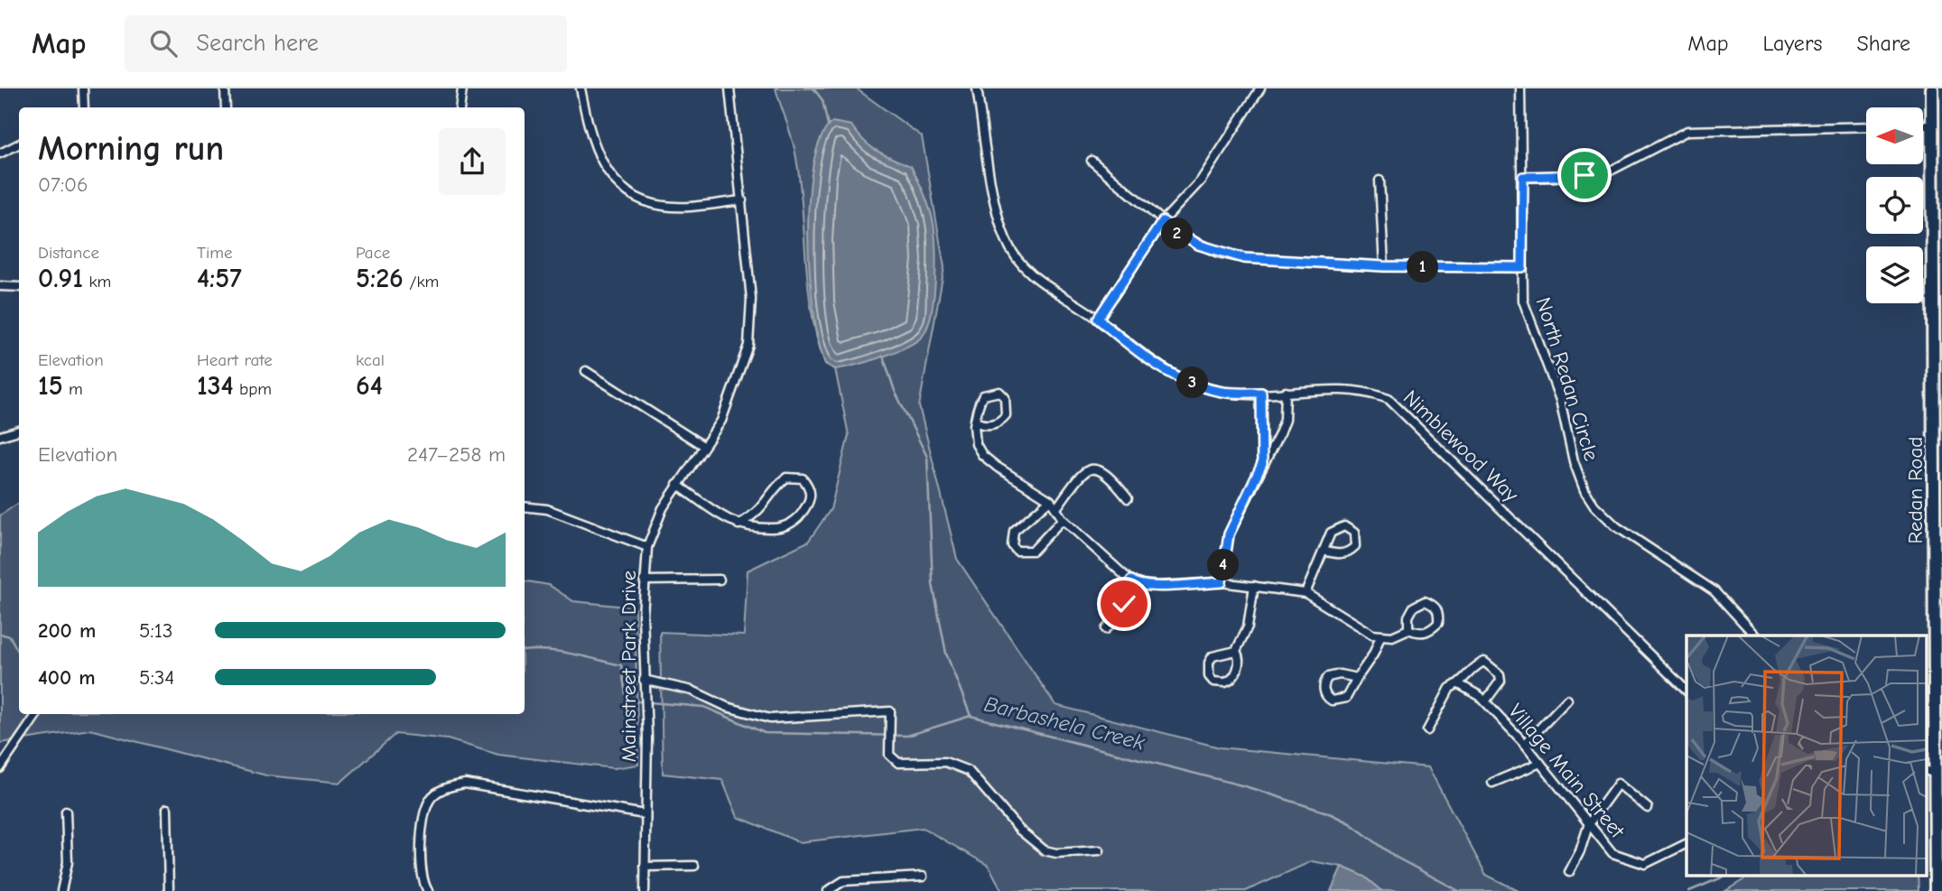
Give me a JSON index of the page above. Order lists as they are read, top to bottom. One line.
{"streets":{"main road":["Redan Road"],"street":["North Redan Circle","Nimblewood Way","Mainstreet Park Drive","Village Main Street"]},"water":["Barbashela Creek"],"north":"left","page":{"header":"Map","search":"Search here","nav":["Map","Layers","Share"],"heading":["Morning run","07:06"],"stats":[["Distance","0.91 km"],["Time","4:57"],["Pace","5:26 /km"],["Elevation","15 m"],["Heart rate","134 bpm"],["kcal","64"]],"pins":["2","1","3","4"],"chart":["Elevation","247–258 m"],"list":[{"name":"200 m","note":"5:13"},{"name":"400 m","note":"5:34"}]}}
